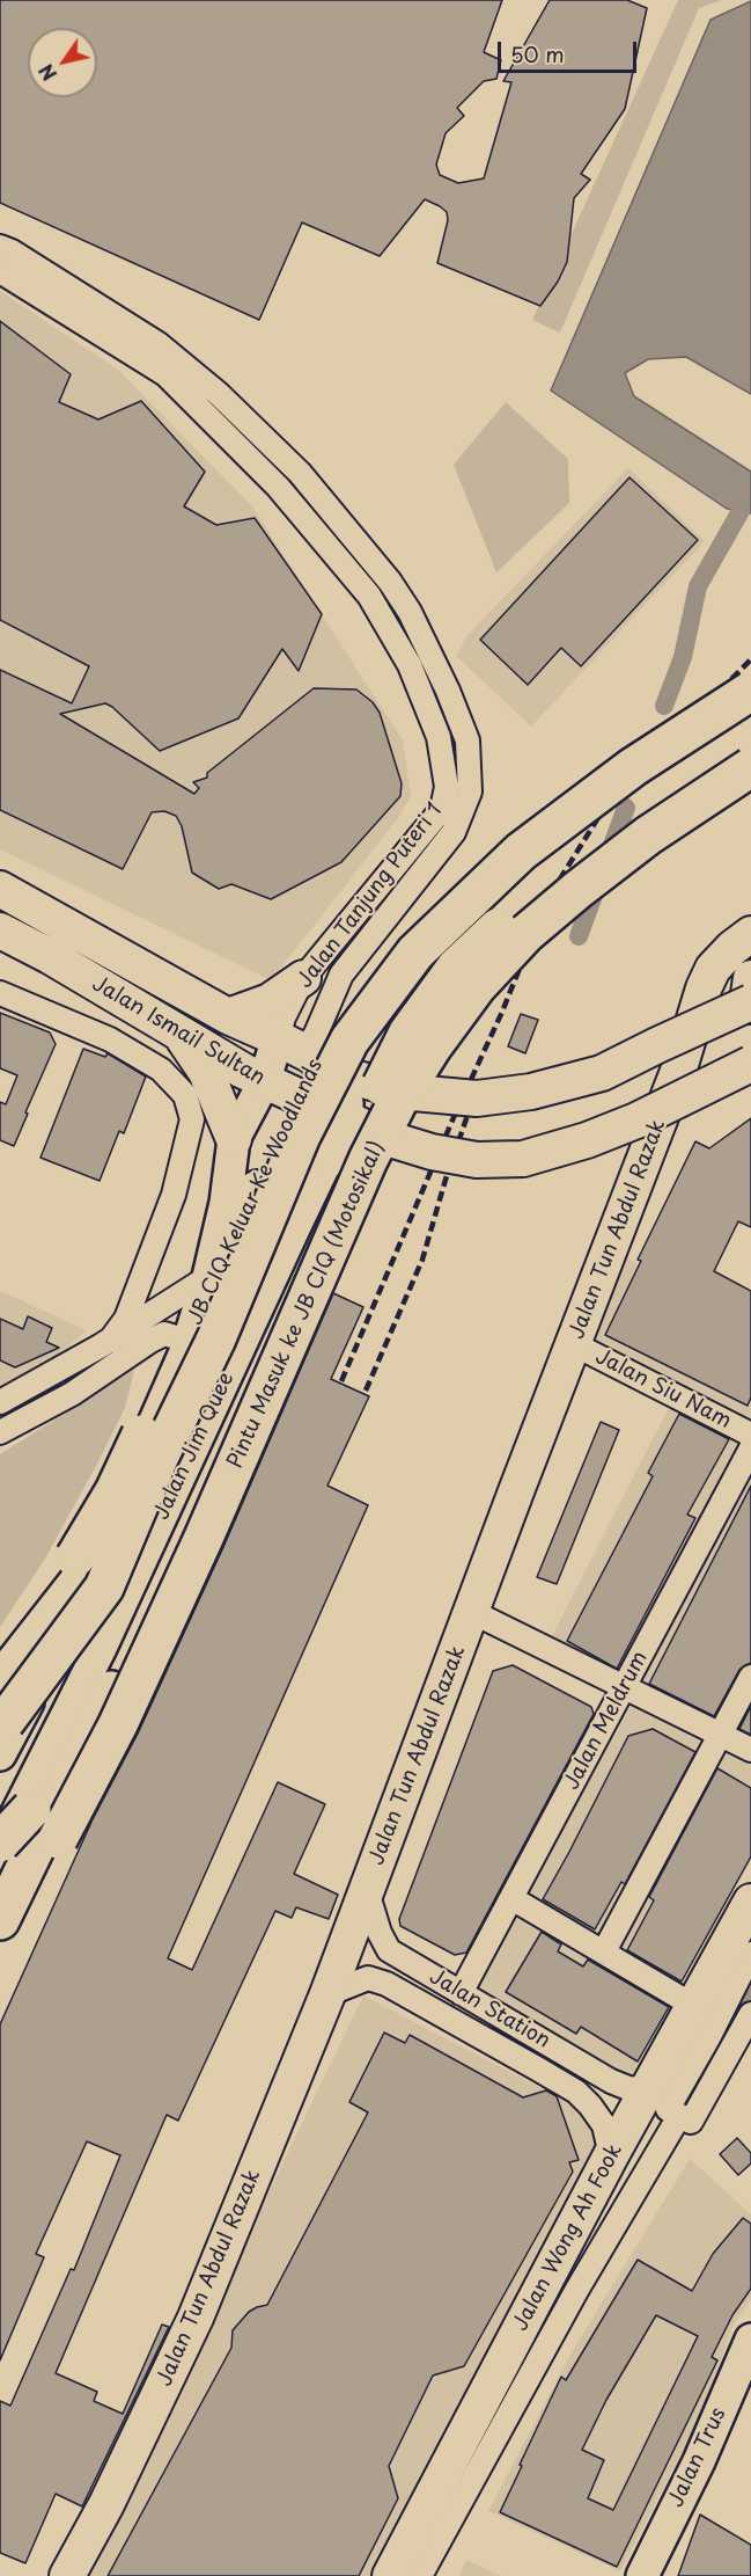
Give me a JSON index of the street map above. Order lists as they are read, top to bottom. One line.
{"streets":{"highway":["JB CIQ Keluar Ke Woodlands","Pintu Masuk ke JB CIQ (Motosikal)"],"main road":["Jalan Ismail Sultan","Jalan Tun Abdul Razak","Jalan Jim Quee","Jalan Wong Ah Fook","Jalan Trus"],"street":["Jalan Tanjung Puteri 1","Jalan Siu Nam","Jalan Meldrum","Jalan Station"]},"crossings":[["Jalan Tanjung Puteri 1","Jalan Ismail Sultan"],["Jalan Tanjung Puteri 1","Jalan Jim Quee"],["Jalan Ismail Sultan","Jalan Jim Quee"],["Jalan Tun Abdul Razak","Jalan Siu Nam"],["Jalan Tun Abdul Razak","Jalan Station"],["Jalan Meldrum","Jalan Station"],["Jalan Station","Jalan Wong Ah Fook"]],"scale_bar":"50 m","north":"bottom left"}
